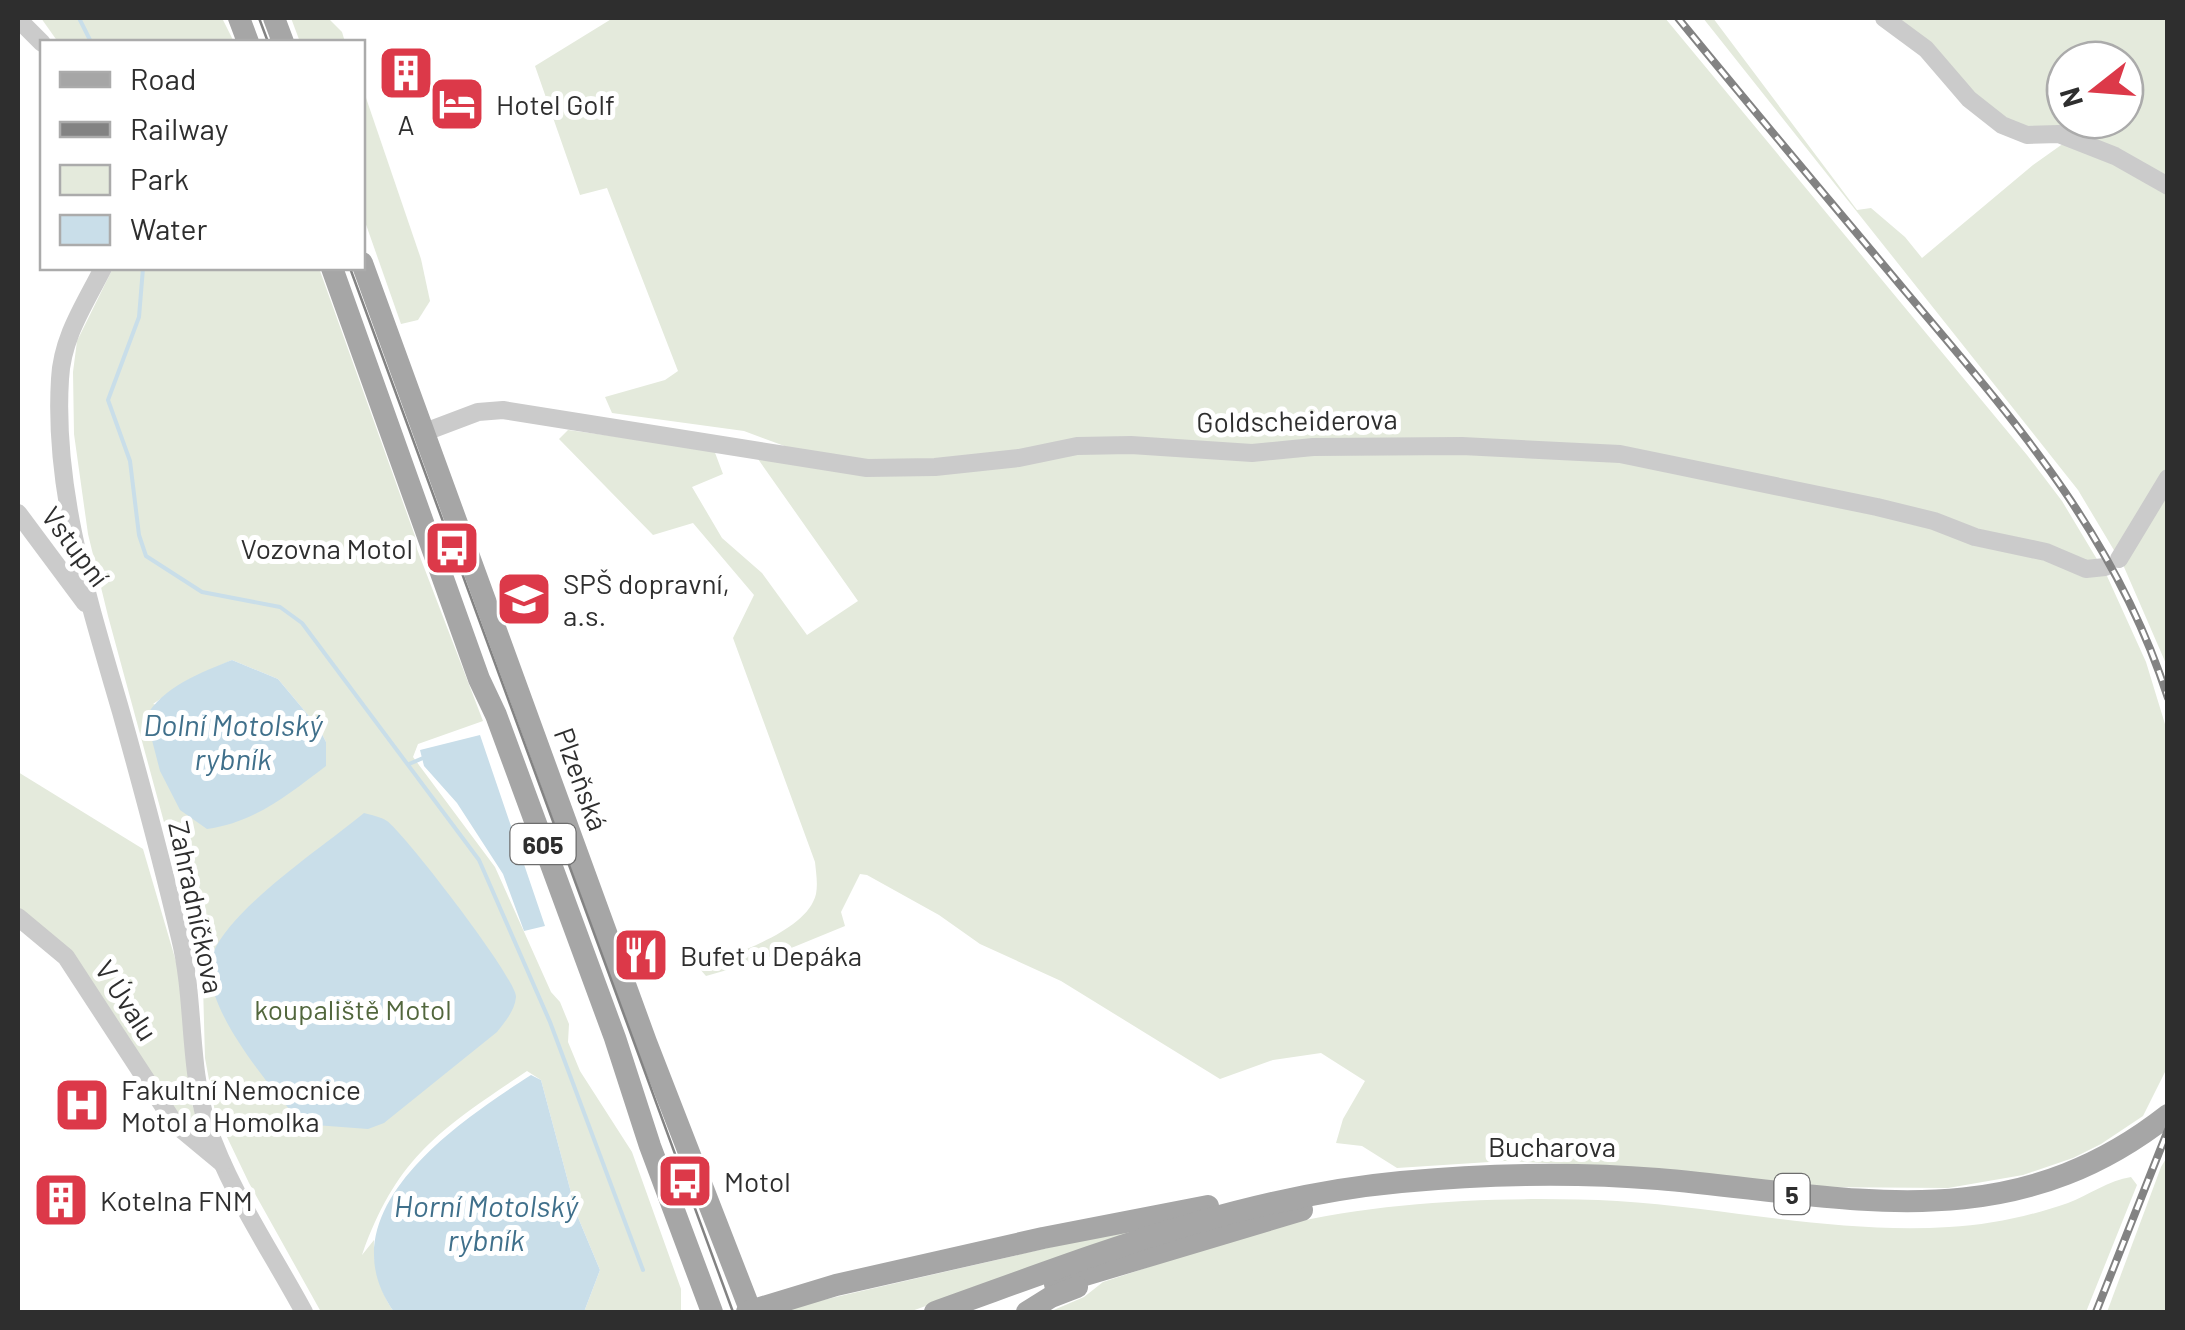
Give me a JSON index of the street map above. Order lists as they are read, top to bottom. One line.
{"streets":{"main road":["Plzeňská","605","Bucharova","5"],"street":["Goldscheiderova","Vstupní","Zahradníčkova","V Úvalu"]},"crossings":[["Goldscheiderova","Plzeňská"],["Vstupní","Zahradníčkova"],["Zahradníčkova","V Úvalu"]],"water":["Dolní Motolský rybník","Horní Motolský rybník"],"parks":["koupaliště Motol"],"places":{"building":["A","Kotelna FNM"],"hotel":["Hotel Golf"],"bus stop":["Vozovna Motol","Motol"],"school or university":["SPŠ dopravní, a.s."],"restaurant":["Bufet u Depáka"],"hospital":["Fakultní Nemocnice Motol a Homolka"]},"legend":["Road","Railway","Park","Water"],"north":"left"}
